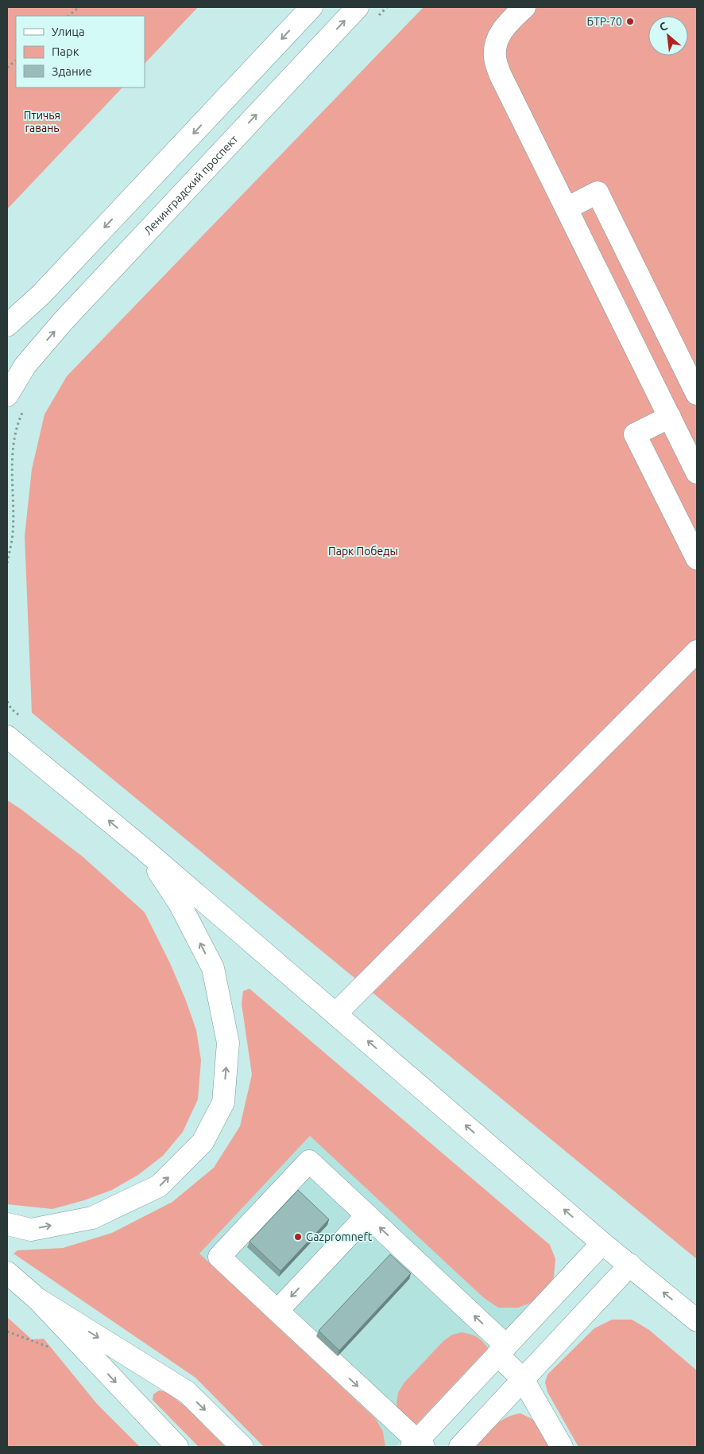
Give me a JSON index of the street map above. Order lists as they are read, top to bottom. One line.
{"streets":{"main road":["Ленинградский проспект"]},"parks":["Птичья гавань","Парк Победы"],"places":["БТР-70","Gazpromneft"],"legend":["Улица","Парк","Здание"],"north":"top left"}
